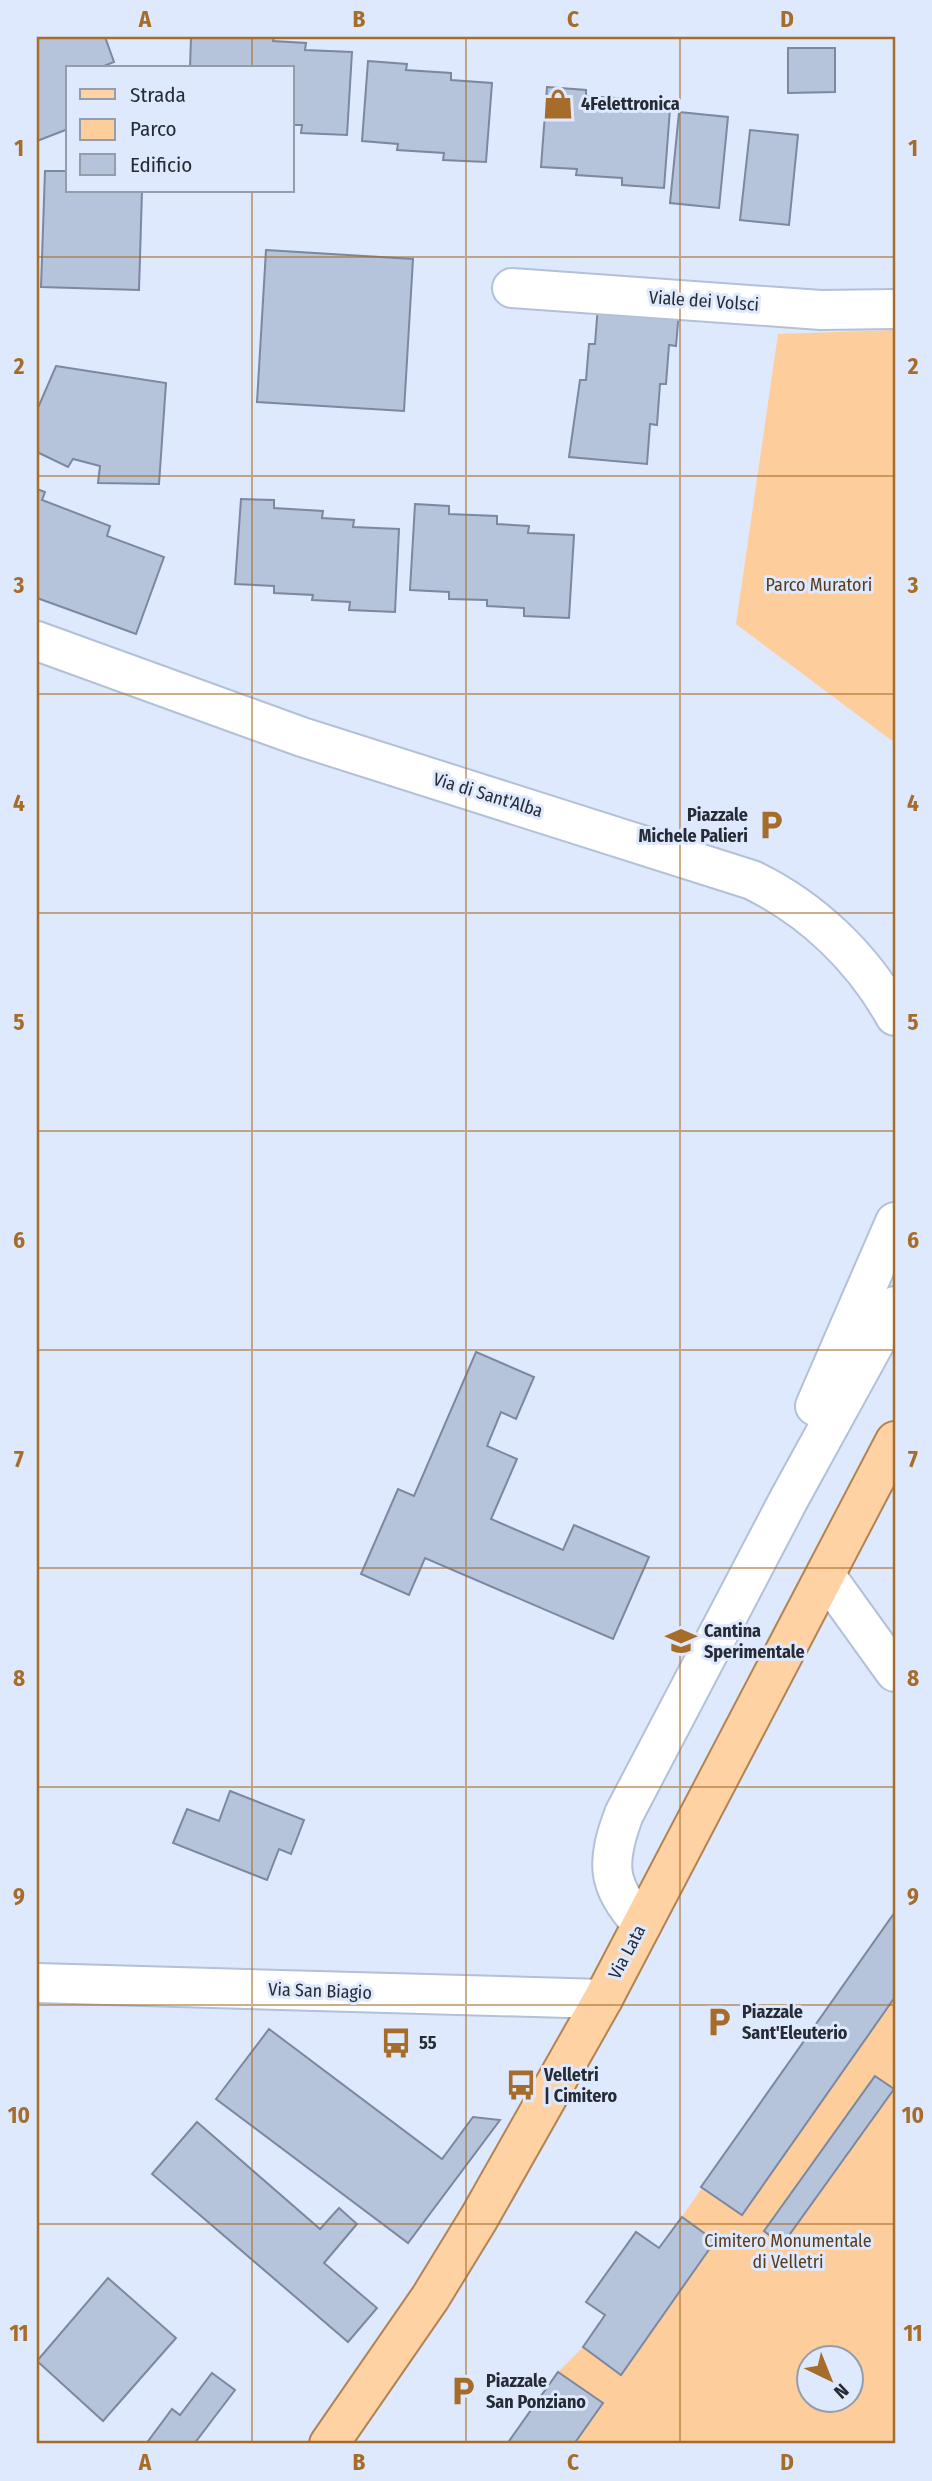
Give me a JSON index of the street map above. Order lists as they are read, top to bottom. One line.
{"streets":{"main road":["Via Lata"],"street":["Viale dei Volsci","Via di Sant'Alba","Via San Biagio"]},"crossings":[["Via Lata","Via San Biagio"]],"parks":["Parco Muratori","Cimitero Monumentale di Velletri"],"places":{"shop":["4Felettronica"],"parking":["Piazzale Michele Palieri","Piazzale Sant'Eleuterio","Piazzale San Ponziano"],"school or university":["Cantina Sperimentale"],"bus stop":["55","Velletri | Cimitero"]},"legend":["Strada","Parco","Edificio"],"north":"bottom right","grid":{"columns":["A","B","C","D"],"rows":["1","2","3","4","5","6","7","8","9","10","11"]}}
